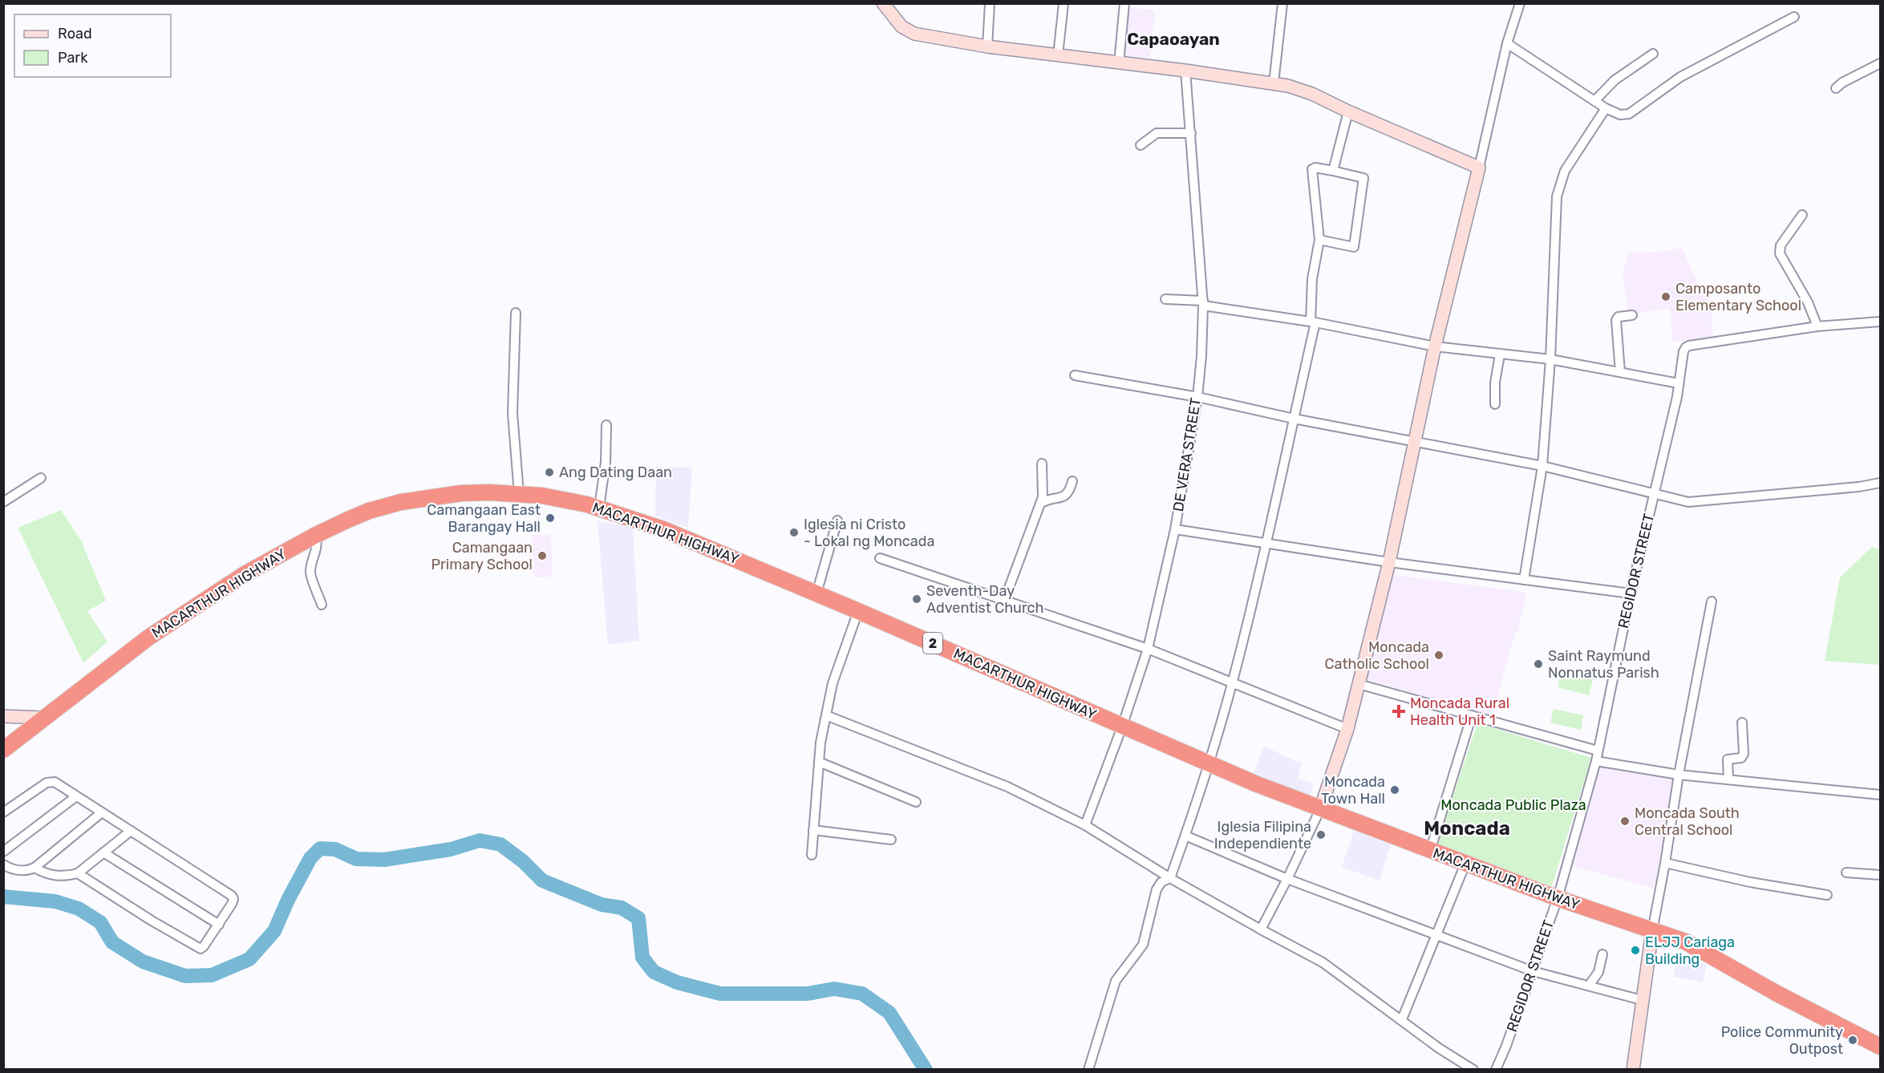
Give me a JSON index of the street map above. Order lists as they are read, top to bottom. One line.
{"streets":{"highway":["MACARTHUR HIGHWAY","2"],"street":["DE VERA STREET","REGIDOR STREET"]},"crossings":[["DE VERA STREET","MACARTHUR HIGHWAY"],["MACARTHUR HIGHWAY","REGIDOR STREET"]],"districts":["Capaoayan","Moncada"],"parks":["Moncada Public Plaza"],"places":{"other":["Camposanto Elementary School","Ang Dating Daan","Camangaan East Barangay Hall","Iglesia ni Cristo - Lokal ng Moncada","Camangaan Primary School","Seventh-Day Adventist Church","Moncada Catholic School","Saint Raymund Nonnatus Parish","Moncada Town Hall","Moncada South Central School","Iglesia Filipina Independiente","ELJJ Cariaga Building","Police Community Outpost"],"health":["Moncada Rural Health Unit 1"]},"legend":["Road","Park"]}
